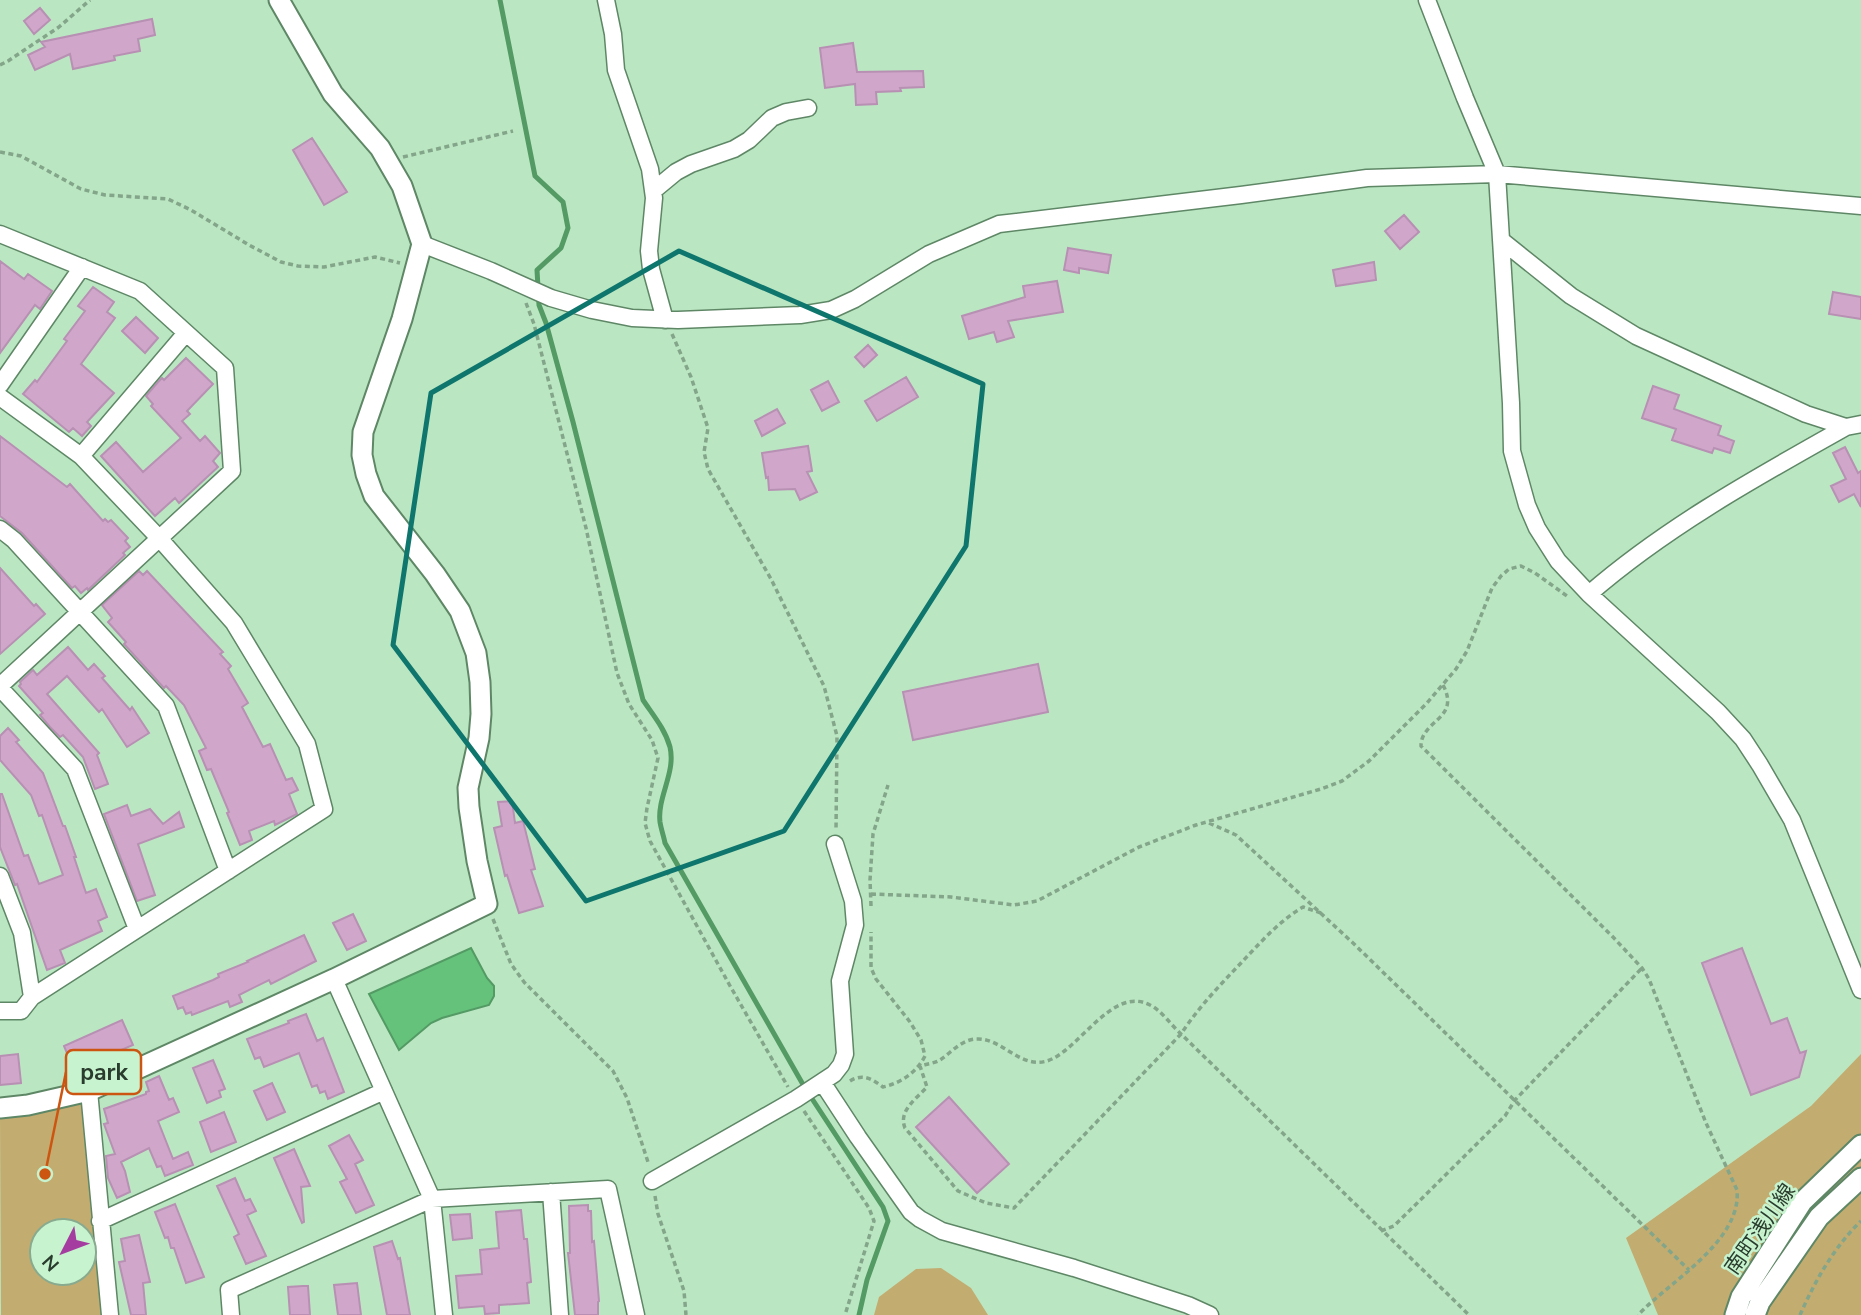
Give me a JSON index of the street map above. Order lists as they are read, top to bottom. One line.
{"streets":{"street":["南町浅川線"]},"places":["park"],"north":"bottom left"}
